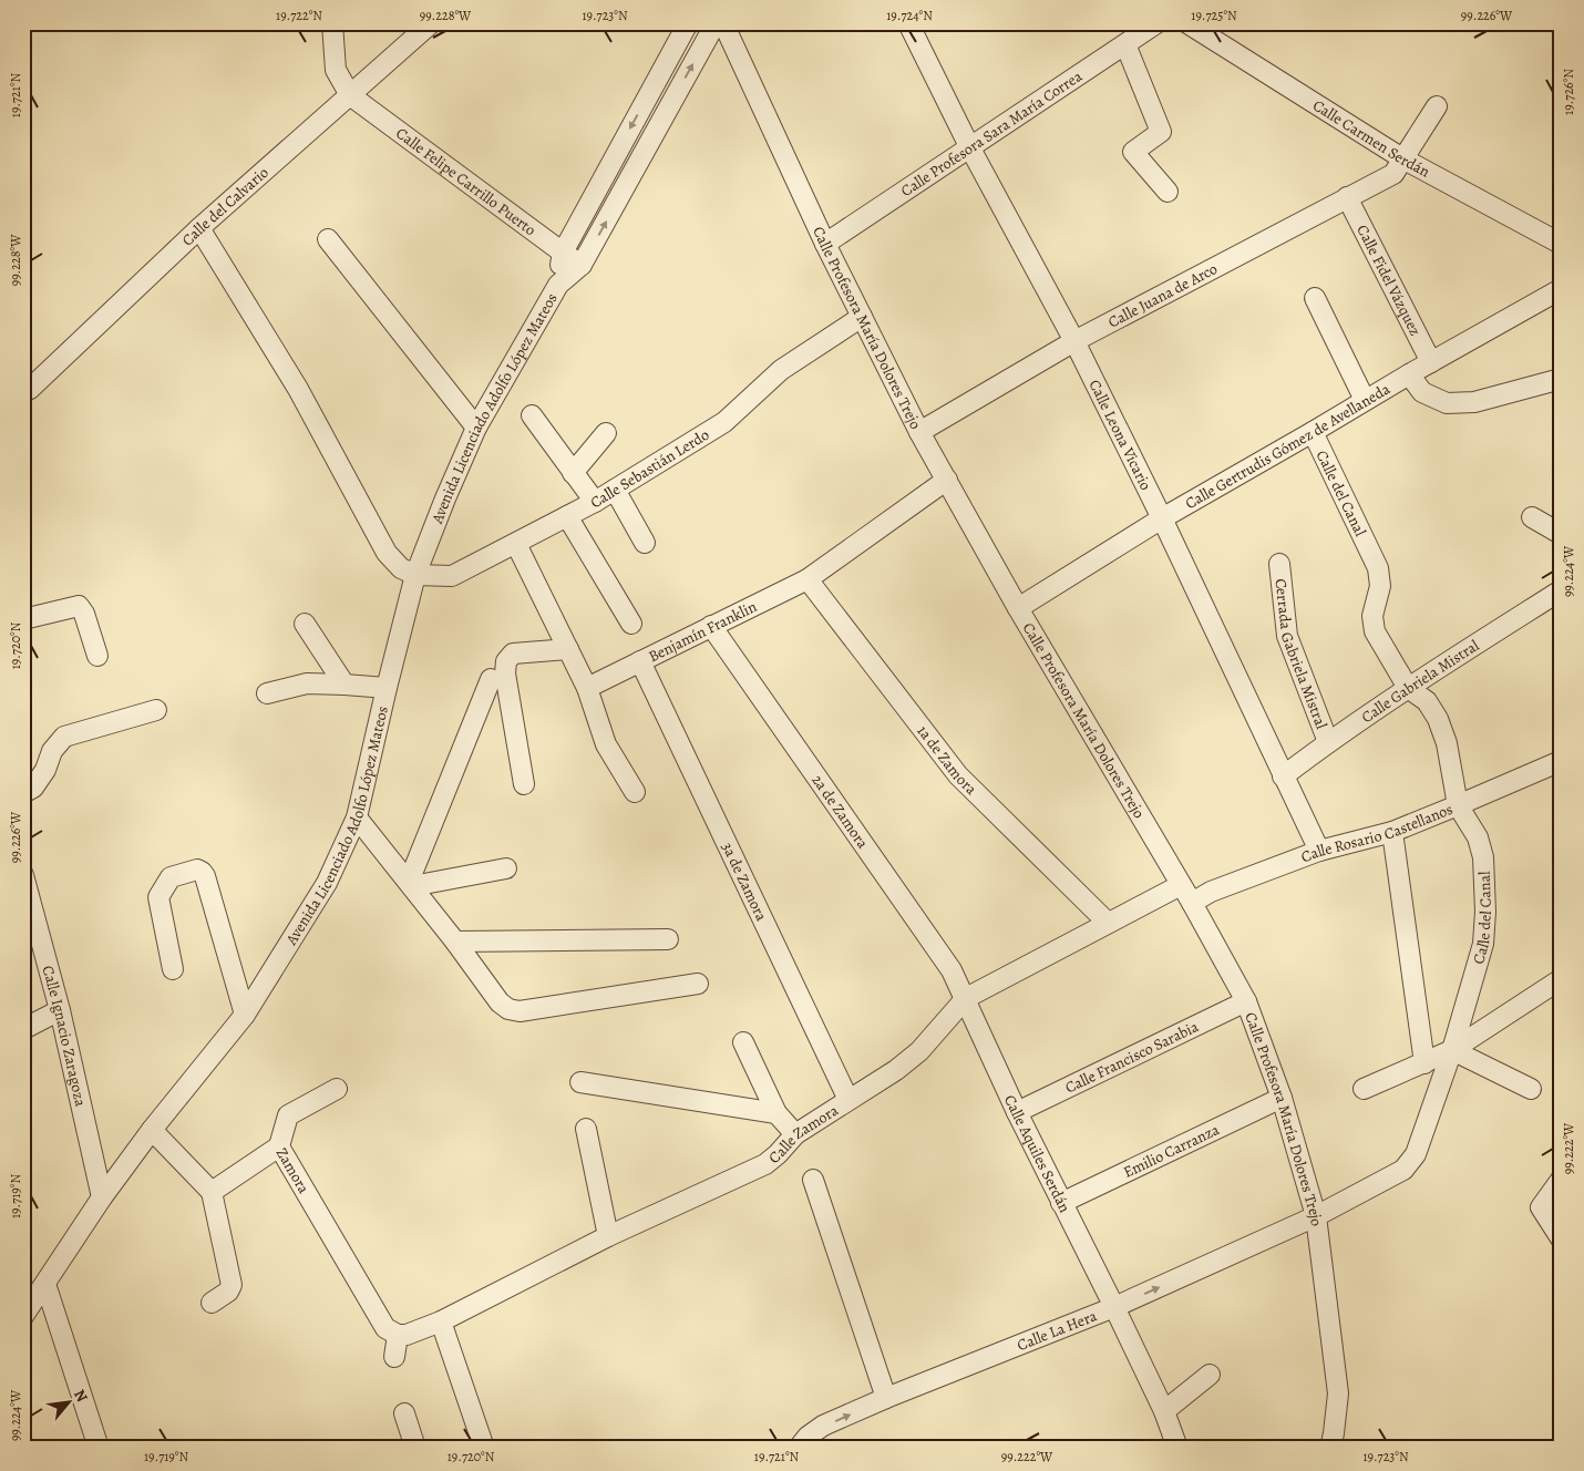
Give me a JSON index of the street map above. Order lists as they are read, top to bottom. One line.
{"streets":{"street":["Calle Profesora Sara María Correa","Calle Carmen Serdán","Calle Felipe Carrillo Puerto","Calle del Calvario","Calle Fidel Vázquez","Calle Juana de Arco","Calle Profesora María Dolores Trejo","Avenida Licenciado Adolfo López Mateos","Calle Leona Vicario","Calle Gertrudis Gómez de Avellaneda","Calle Sebastián Lerdo","Calle del Canal","Benjamín Franklin","Cerrada Gabriela Mistral","Calle Gabriela Mistral","1a de Zamora","2a de Zamora","Calle Rosario Castellanos","3a de Zamora","Calle Ignacio Zaragoza","Calle Francisco Sarabia","Calle Zamora","Emilio Carranza","Calle Aquiles Serdán","Zamora","Calle La Hera"]},"crossings":[["Calle Profesora Sara María Correa","Calle Profesora María Dolores Trejo"],["Calle Profesora Sara María Correa","Calle Leona Vicario"],["Calle Carmen Serdán","Calle Juana de Arco"],["Calle Felipe Carrillo Puerto","Calle del Calvario"],["Calle Felipe Carrillo Puerto","Avenida Licenciado Adolfo López Mateos"],["Calle Fidel Vázquez","Calle Juana de Arco"],["Calle Fidel Vázquez","Calle Gertrudis Gómez de Avellaneda"],["Calle Juana de Arco","Calle Profesora María Dolores Trejo"],["Calle Juana de Arco","Calle Leona Vicario"],["Calle Profesora María Dolores Trejo","Calle Gertrudis Gómez de Avellaneda"],["Calle Profesora María Dolores Trejo","Calle Sebastián Lerdo"],["Calle Profesora María Dolores Trejo","Calle del Canal"],["Calle Profesora María Dolores Trejo","Benjamín Franklin"],["Calle Profesora María Dolores Trejo","Calle Rosario Castellanos"],["Calle Profesora María Dolores Trejo","Calle Francisco Sarabia"],["Calle Profesora María Dolores Trejo","Calle Zamora"],["Calle Profesora María Dolores Trejo","Emilio Carranza"],["Calle Profesora María Dolores Trejo","Calle La Hera"],["Avenida Licenciado Adolfo López Mateos","Calle Sebastián Lerdo"],["Avenida Licenciado Adolfo López Mateos","Calle Ignacio Zaragoza"],["Calle Leona Vicario","Calle Gertrudis Gómez de Avellaneda"],["Calle Leona Vicario","Calle Gabriela Mistral"],["Calle Leona Vicario","Calle Rosario Castellanos"],["Calle Gertrudis Gómez de Avellaneda","Calle del Canal"],["Calle del Canal","Calle Gabriela Mistral"],["Calle del Canal","Calle Rosario Castellanos"],["Calle del Canal","Calle La Hera"],["Benjamín Franklin","1a de Zamora"],["Benjamín Franklin","2a de Zamora"],["Benjamín Franklin","3a de Zamora"],["Cerrada Gabriela Mistral","Calle Gabriela Mistral"],["1a de Zamora","Calle Zamora"],["2a de Zamora","Calle Zamora"],["2a de Zamora","Calle Aquiles Serdán"],["3a de Zamora","Calle Zamora"],["Calle Francisco Sarabia","Calle Aquiles Serdán"],["Calle Zamora","Calle Aquiles Serdán"],["Calle Zamora","Zamora"],["Emilio Carranza","Calle Aquiles Serdán"],["Calle Aquiles Serdán","Calle La Hera"]],"one_way":["Calle La Hera"],"north":"top right","coordinates":["19.722°N","99.228°W","19.723°N","19.724°N","19.725°N","99.226°W","19.726°N","19.721°N","99.224°W","19.720°N","99.222°W","19.719°N"]}
